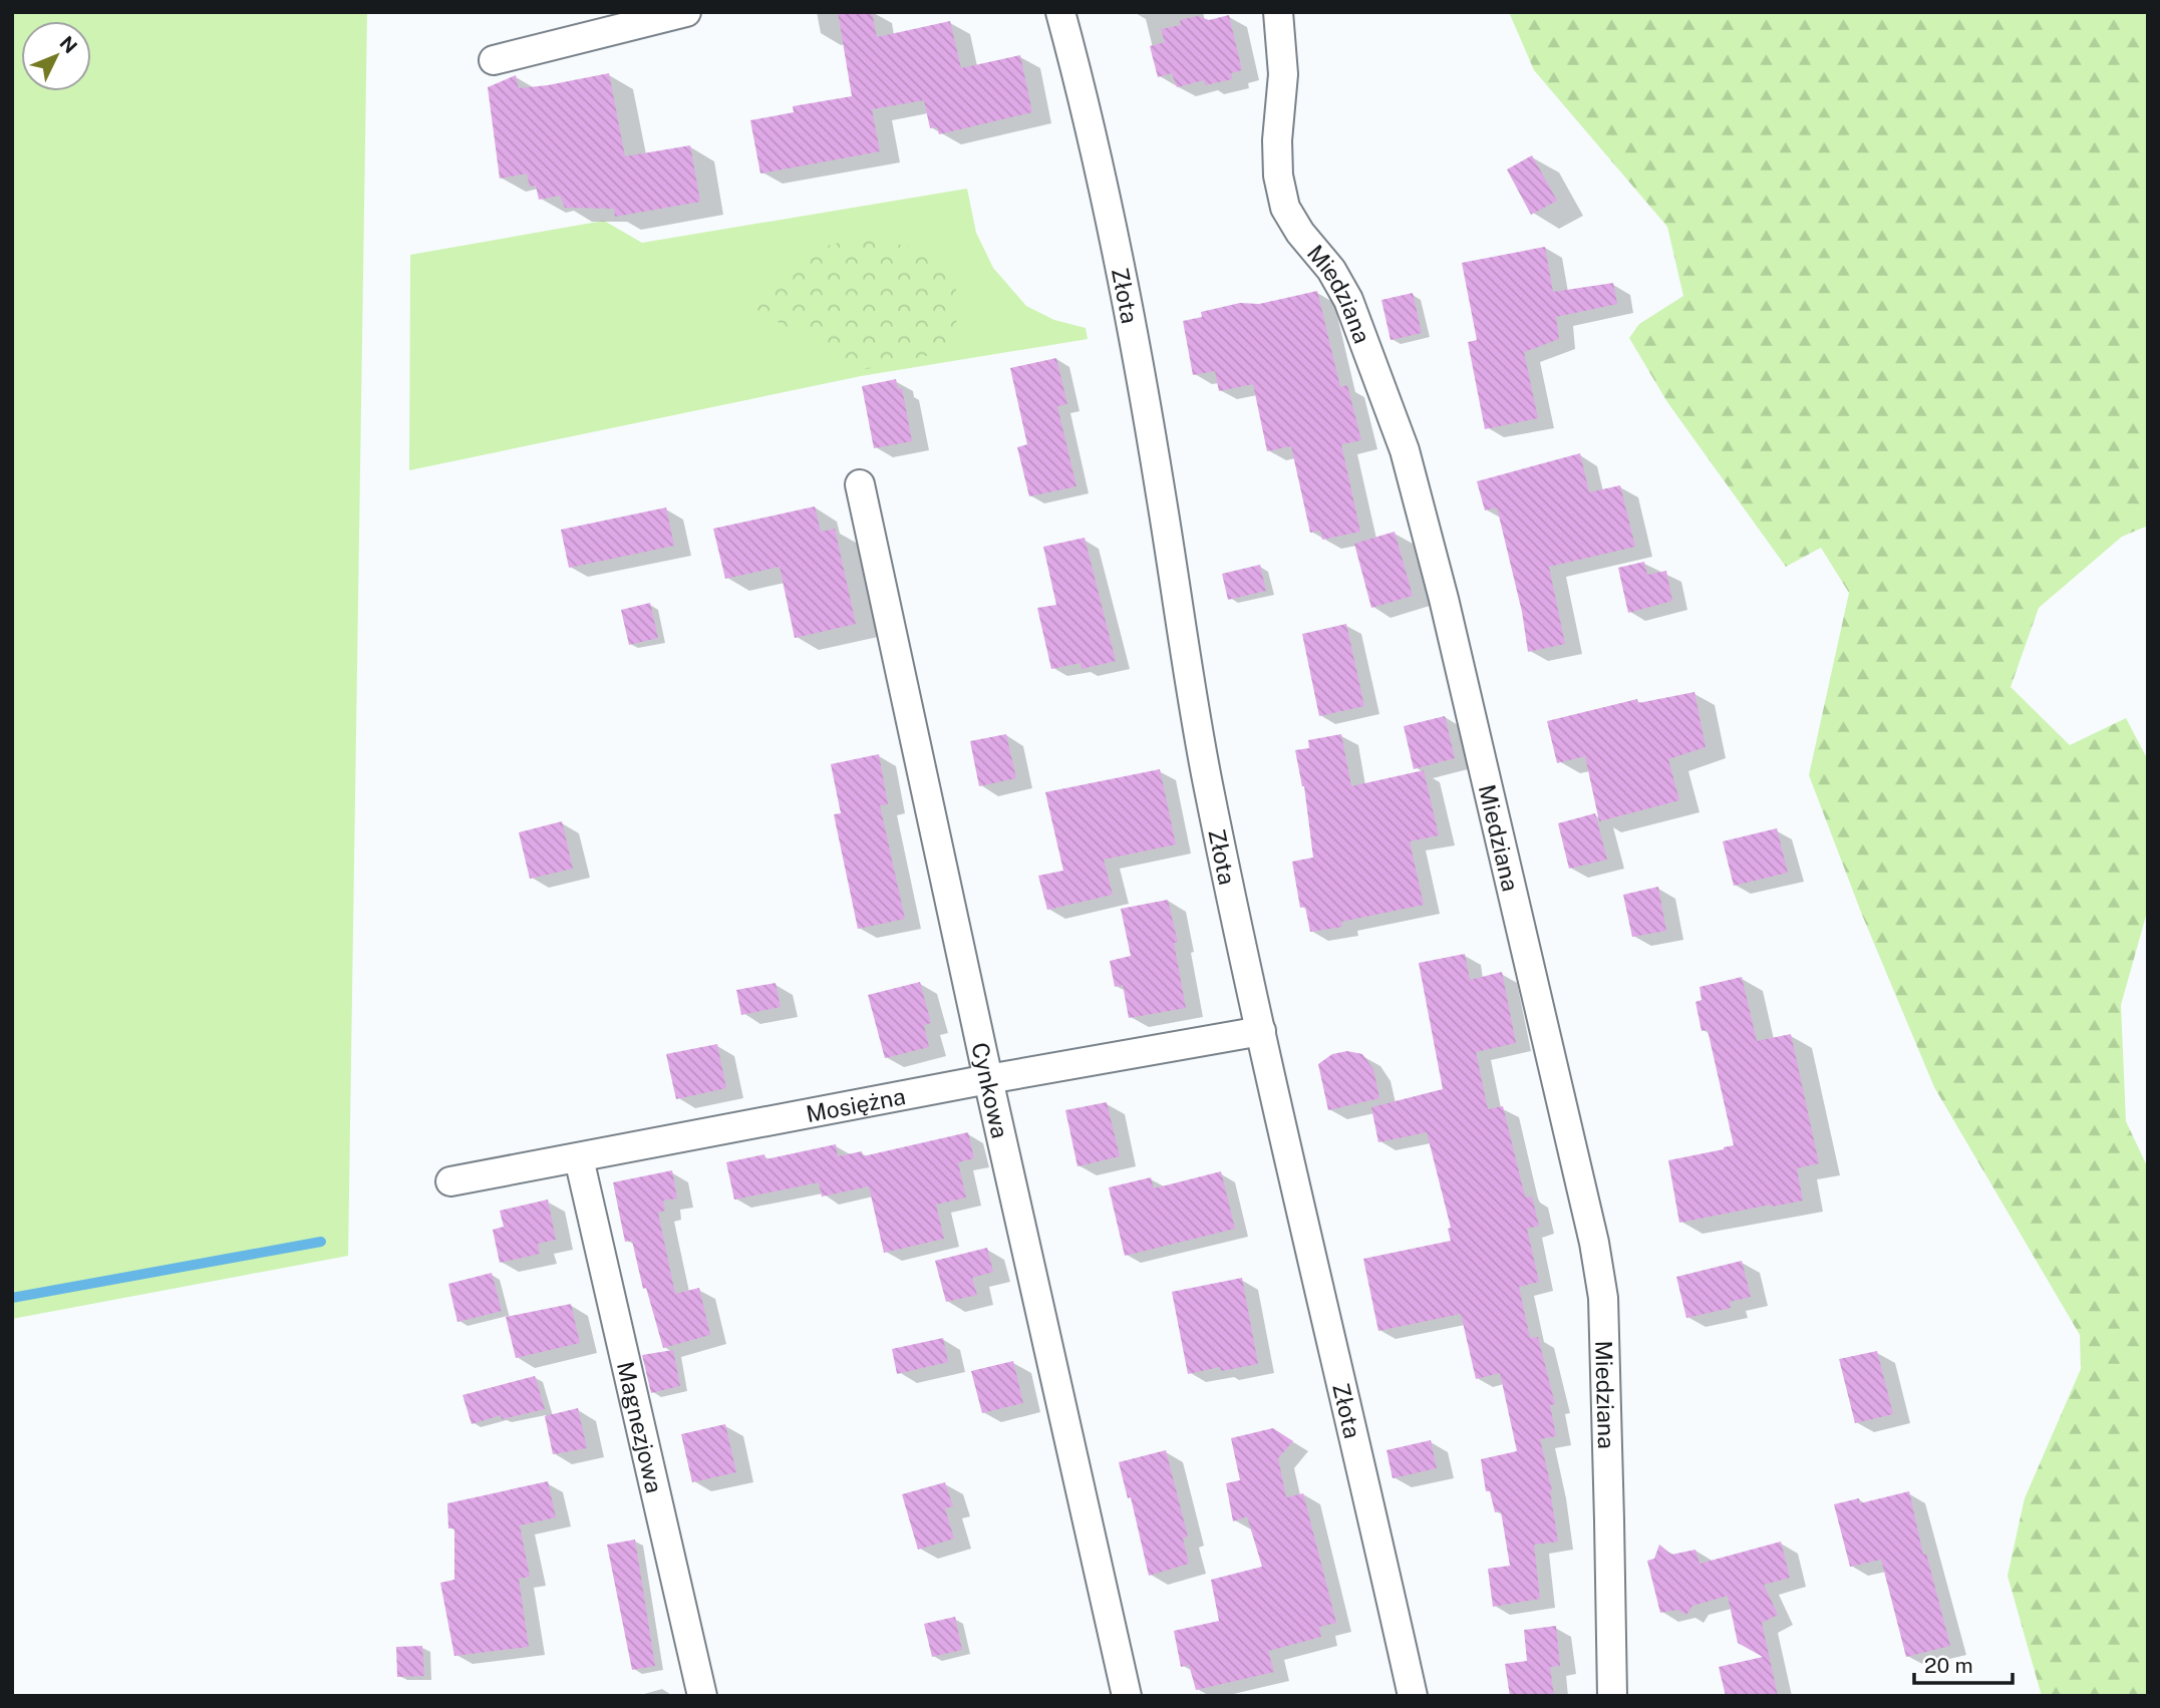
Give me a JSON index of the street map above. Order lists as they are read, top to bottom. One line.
{"streets":{"street":["Złota","Miedziana","Cynkowa","Mosiężna","Magnezjowa"]},"crossings":[["Złota","Mosiężna"],["Cynkowa","Mosiężna"],["Mosiężna","Magnezjowa"]],"scale_bar":"20 m","north":"top right"}
